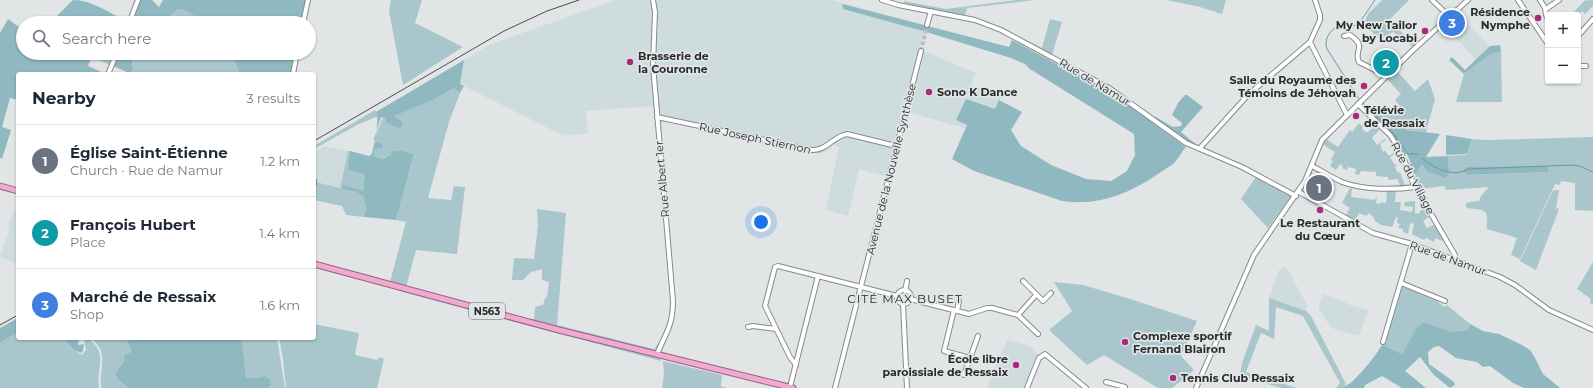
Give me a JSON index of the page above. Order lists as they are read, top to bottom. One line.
{"streets":{"main road":["N563"],"street":["Rue de Namur","Rue Joseph Stiernon","Avenue de la Nouvelle Synthèse","Rue du Village","Rue Albert 1er"]},"crossings":[["Rue de Namur","Rue du Village"],["Rue Joseph Stiernon","Avenue de la Nouvelle Synthèse"],["Rue Joseph Stiernon","Rue Albert 1er"],["Rue Albert 1er","N563"]],"districts":["CITÉ MAX BUSET"],"places":["Résidence Nymphe","My New Tailor by Locabi","Brasserie de la Couronne","Salle du Royaume des Témoins de Jéhovah","Sono K Dance","Télévie de Ressaix","Le Restaurant du Cœur","Complexe sportif Fernand Blairon","École libre paroissiale de Ressaix","Tennis Club Ressaix"],"page":{"pins":["3","2","1"],"map_buttons":["+","−"],"search":"Search here","heading":["Nearby","3 results"],"list":[{"mark":"1","name":"Église Saint-Étienne","note":"Church · Rue de Namur","value":"1.2 km"},{"mark":"2","name":"François Hubert","note":"Place","value":"1.4 km"},{"mark":"3","name":"Marché de Ressaix","note":"Shop","value":"1.6 km"}]}}
